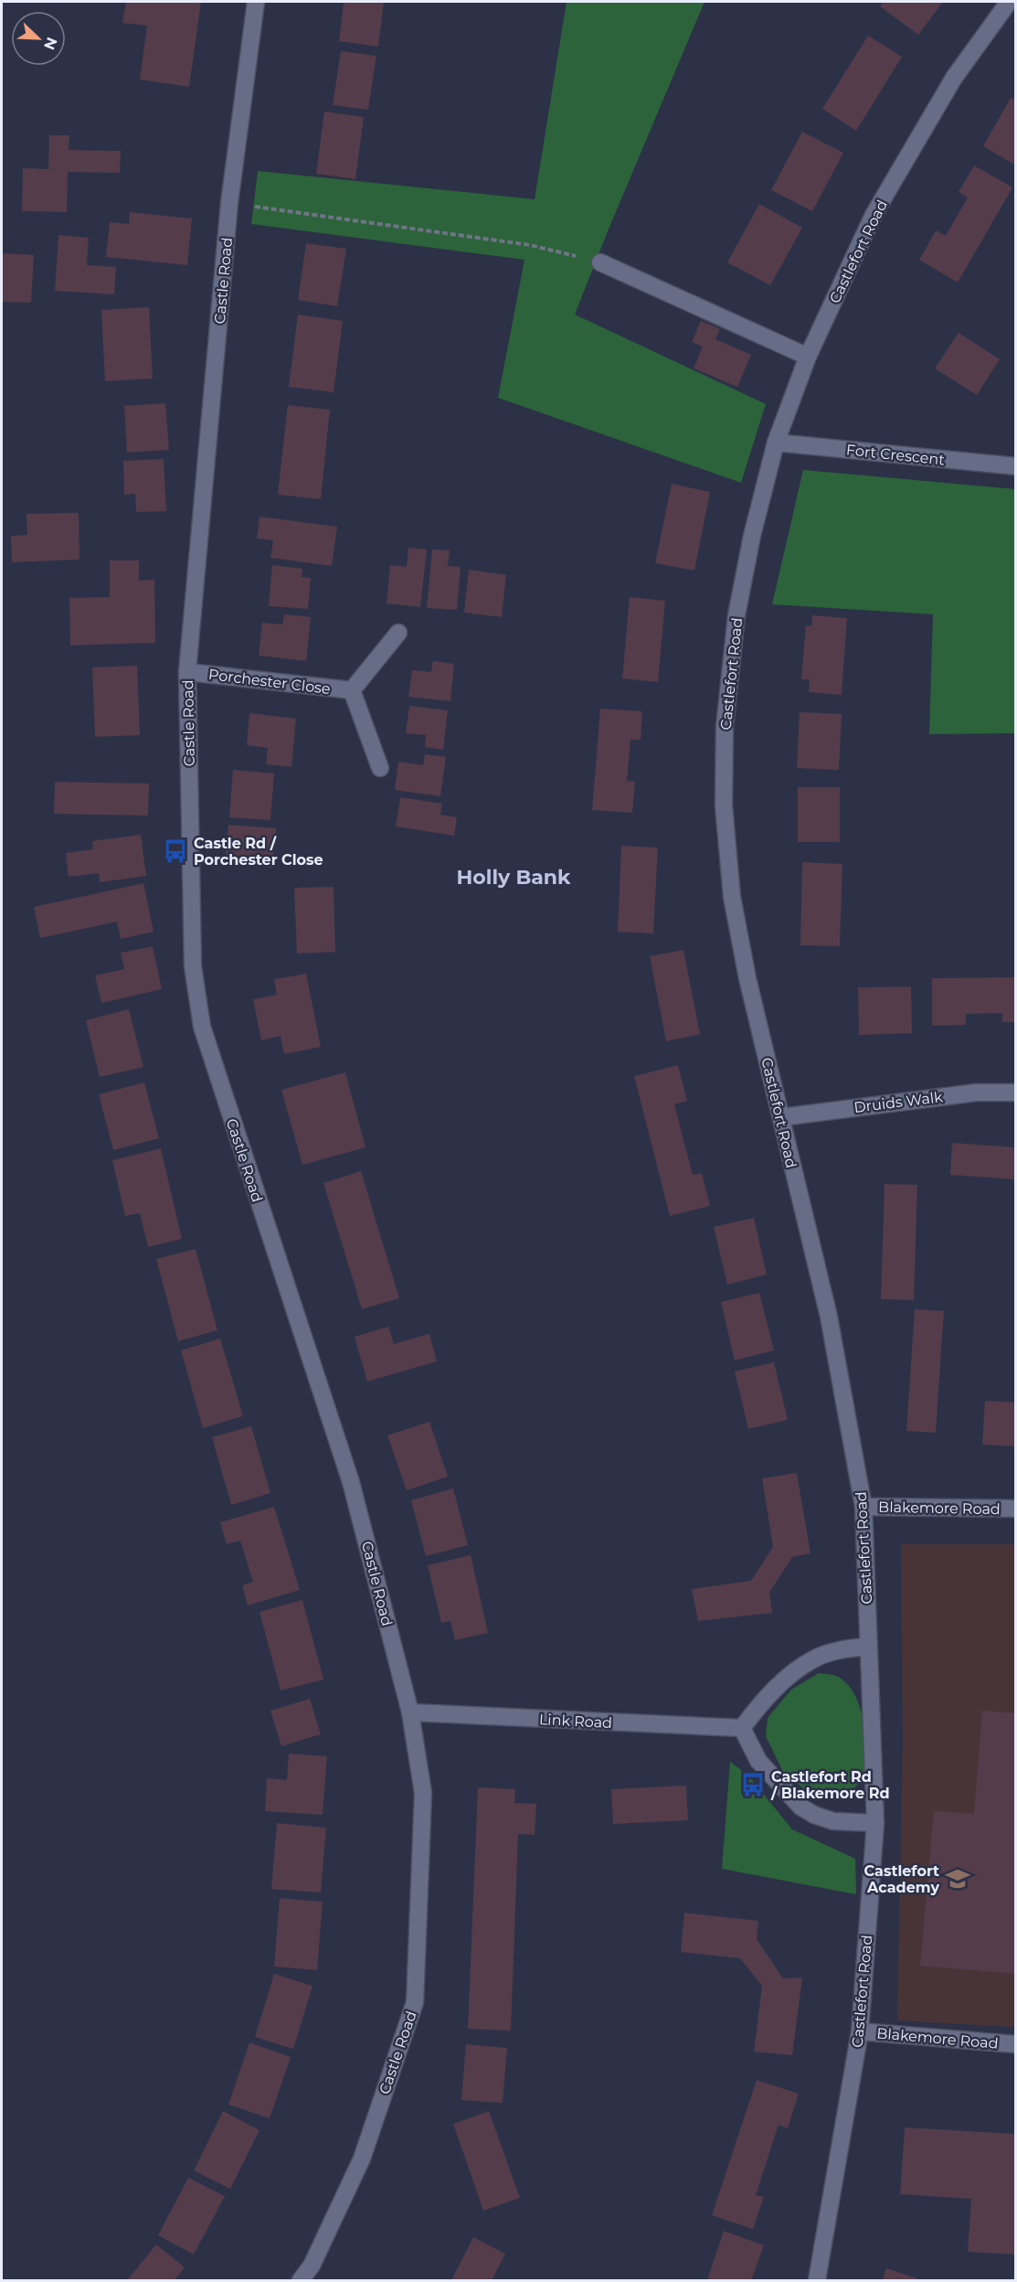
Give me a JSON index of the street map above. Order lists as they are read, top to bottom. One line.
{"streets":{"street":["Castlefort Road","Castle Road","Fort Crescent","Porchester Close","Druids Walk","Blakemore Road","Link Road"]},"crossings":[["Castlefort Road","Fort Crescent"],["Castlefort Road","Druids Walk"],["Castlefort Road","Blakemore Road"],["Castle Road","Porchester Close"],["Castle Road","Link Road"]],"districts":["Holly Bank"],"places":{"bus stop":["Castle Rd / Porchester Close","Castlefort Rd / Blakemore Rd"],"school or university":["Castlefort Academy"]},"north":"bottom right"}
